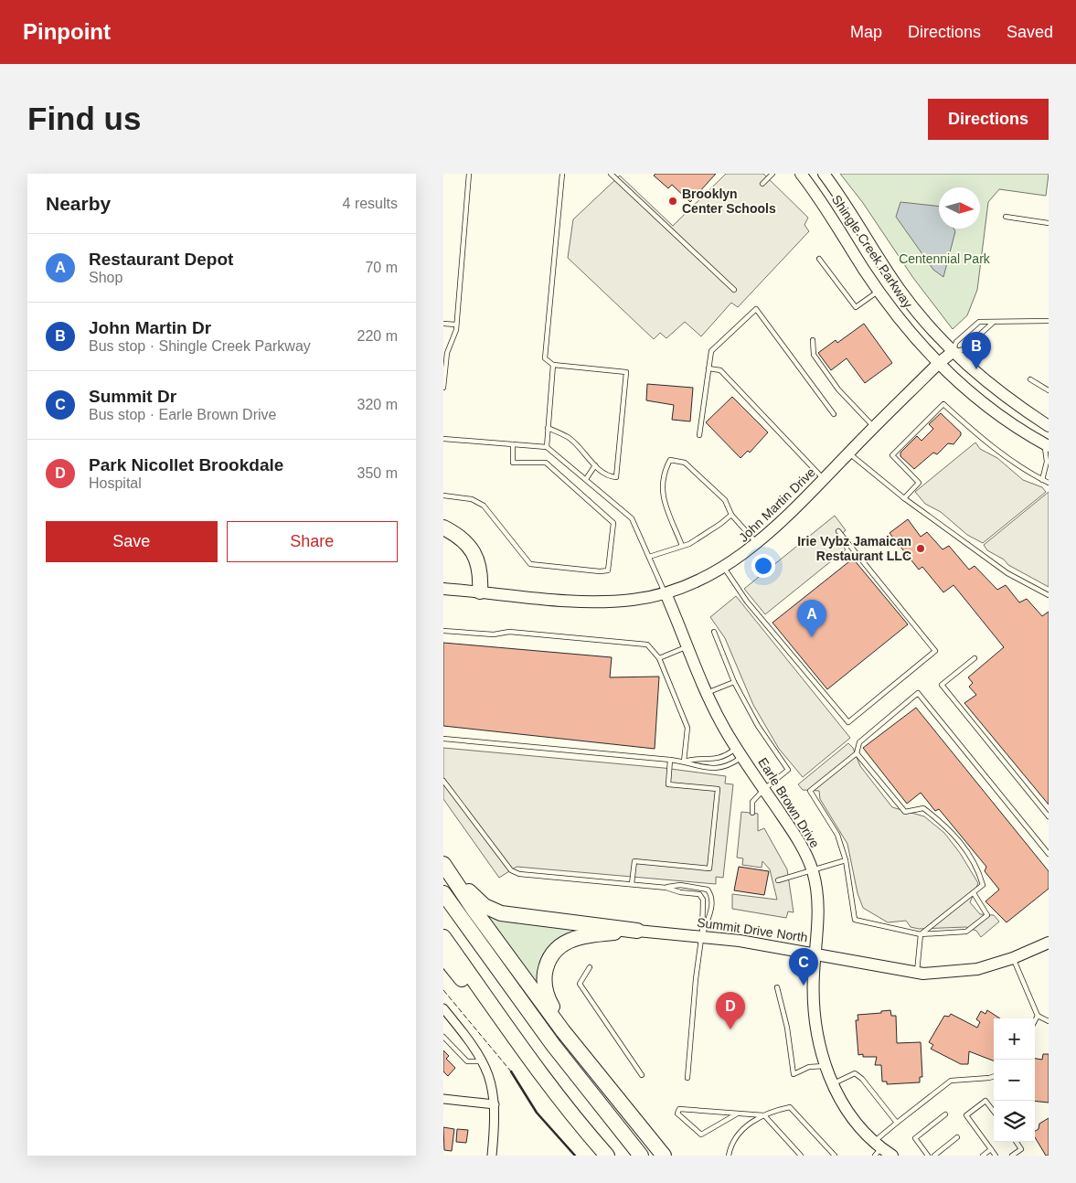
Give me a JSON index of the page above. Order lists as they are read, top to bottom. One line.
{"streets":{"street":["Shingle Creek Parkway","John Martin Drive","Earle Brown Drive","Summit Drive North"]},"crossings":[["Shingle Creek Parkway","John Martin Drive"],["John Martin Drive","Earle Brown Drive"],["Earle Brown Drive","Summit Drive North"]],"parks":["Centennial Park"],"places":["Brooklyn Center Schools","Irie Vybz Jamaican Restaurant LLC"],"north":"right","page":{"header":"Pinpoint","nav":["Map","Directions","Saved"],"buttons":["Directions",["Save","Share"]],"title":"Find us","heading":["Nearby","4 results"],"list":[{"mark":"A","name":"Restaurant Depot","note":"Shop","value":"70 m"},{"mark":"B","name":"John Martin Dr","note":"Bus stop · Shingle Creek Parkway","value":"220 m"},{"mark":"C","name":"Summit Dr","note":"Bus stop · Earle Brown Drive","value":"320 m"},{"mark":"D","name":"Park Nicollet Brookdale","note":"Hospital","value":"350 m"}],"pins":["B","A","C","D"],"map_buttons":["+","−"]}}
